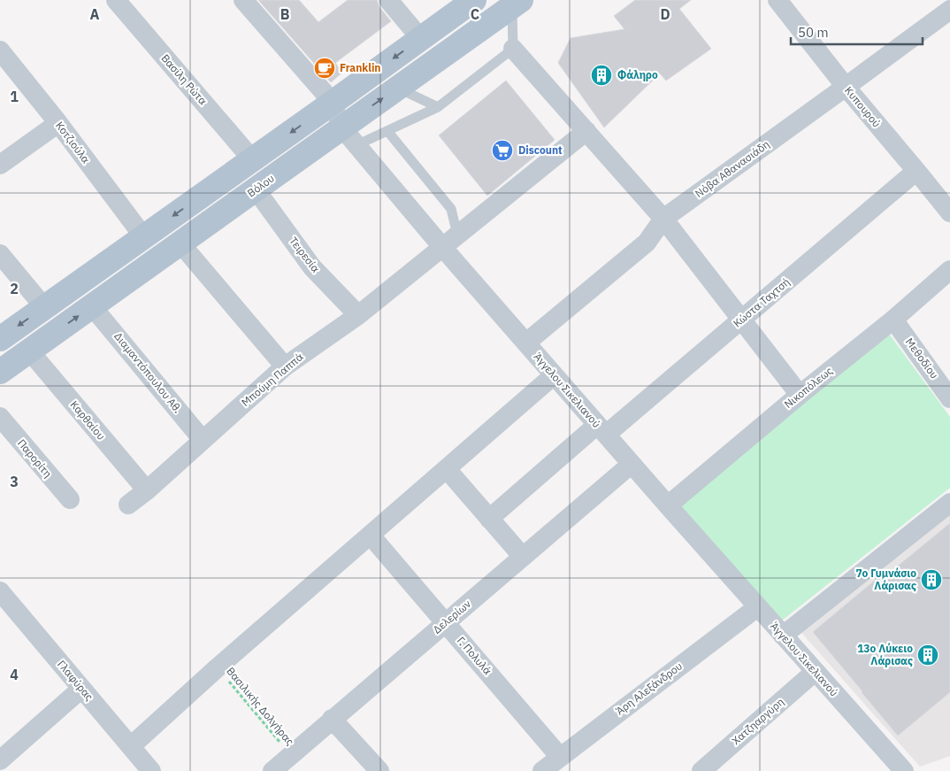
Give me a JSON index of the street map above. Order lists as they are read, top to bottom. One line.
{"streets":{"main road":["Βόλου"],"street":["Βασίλη Ρώτα","Κυπουρού","Κοτζιούλα","Νόβα Αθανασιάδη","Τειρεσία","Κώστα Ταχτσή","Μεθοδίου","Διαμαντόπουλου Αθ.","Μπούμη Παππά","Νικοπόλεως","Άγγελου Σικελιανού","Καρθαίου","Παρορίτη","Δελερίων","Γ. Πολυλά","Γλαφύρας","Άρη Αλεξάνδρου","Χατζηαργύρη"],"path":["Βασιλικής Δολγήρας"]},"crossings":[["Κυπουρού","Νόβα Αθανασιάδη"],["Κυπουρού","Κώστα Ταχτσή"],["Νόβα Αθανασιάδη","Άγγελου Σικελιανού"],["Βόλου","Τειρεσία"],["Βόλου","Διαμαντόπουλου Αθ."],["Βόλου","Άγγελου Σικελιανού"],["Βόλου","Καρθαίου"],["Τειρεσία","Μπούμη Παππά"],["Κώστα Ταχτσή","Άγγελου Σικελιανού"],["Μεθοδίου","Νικοπόλεως"],["Διαμαντόπουλου Αθ.","Μπούμη Παππά"],["Μπούμη Παππά","Άγγελου Σικελιανού"],["Μπούμη Παππά","Καρθαίου"],["Νικοπόλεως","Άγγελου Σικελιανού"],["Άγγελου Σικελιανού","Δελερίων"],["Άγγελου Σικελιανού","Άρη Αλεξάνδρου"],["Άγγελου Σικελιανού","Χατζηαργύρη"],["Δελερίων","Γ. Πολυλά"],["Δελερίων","Βασιλικής Δολγήρας"],["Γ. Πολυλά","Άρη Αλεξάνδρου"]],"places":{"cafe":["Franklin"],"building":["Φάληρο","7ο Γυμνάσιο Λάρισας","13ο Λύκειο Λάρισας"],"supermarket":["Discount"]},"scale_bar":"50 m","grid":{"columns":["A","B","C","D"],"rows":["1","2","3","4"]}}
